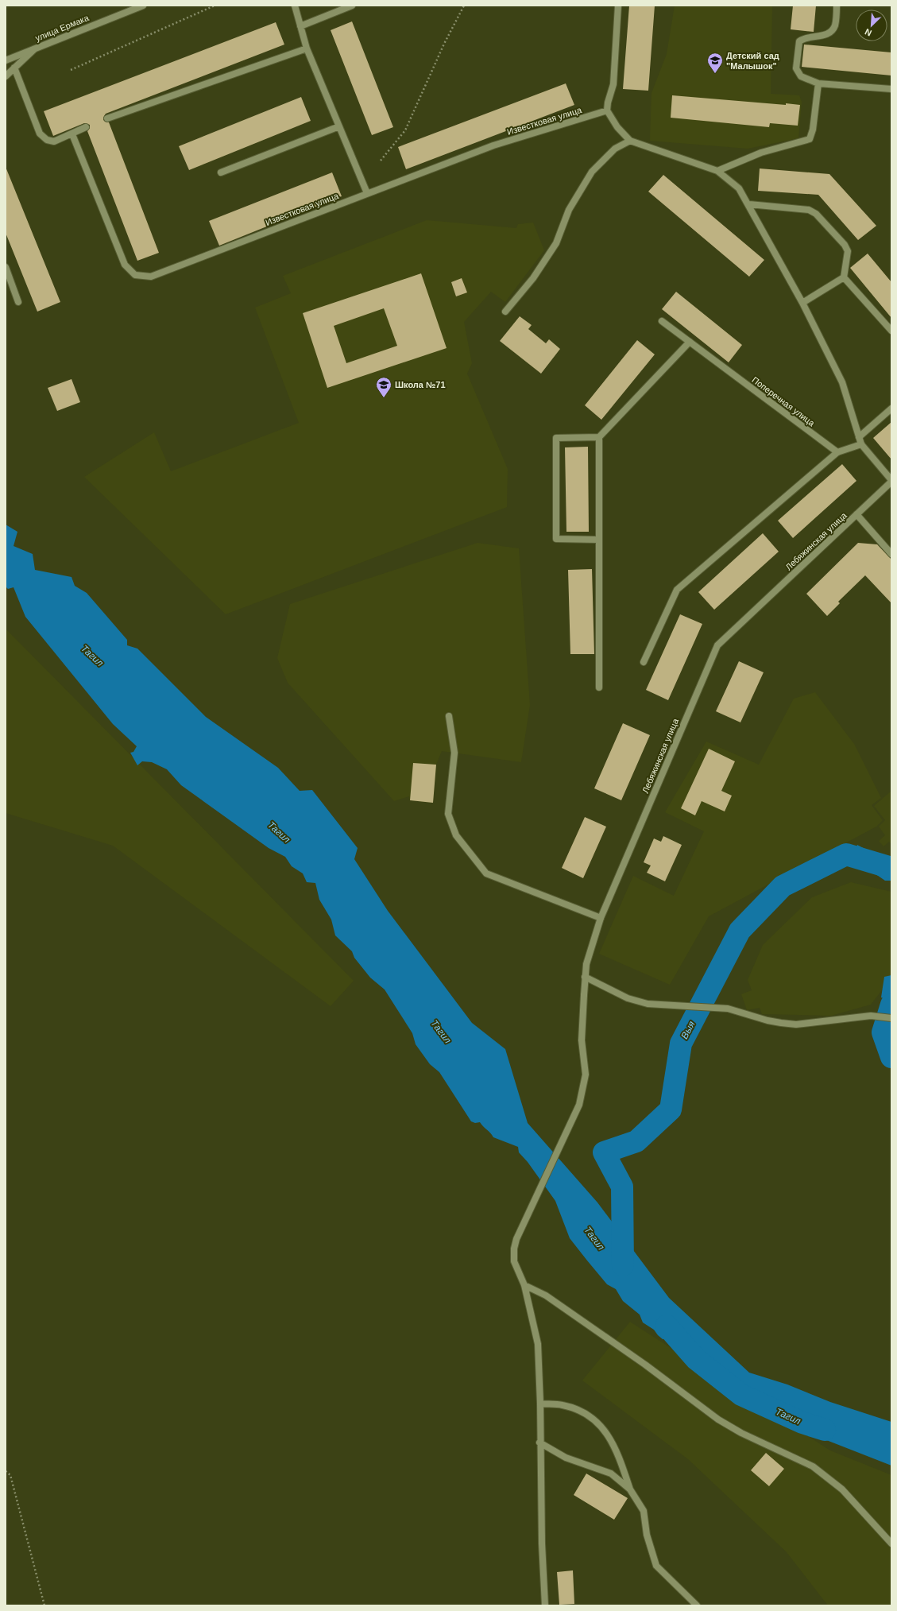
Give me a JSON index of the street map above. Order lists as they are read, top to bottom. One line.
{"streets":{"street":["улица Ермака","Известковая улица","Поперечная улица","Лебяжинская улица"]},"water":["Тагил","Выя"],"places":{"school or university":["Детский сад \"Малышок\"","Школа №71"]},"north":"bottom left"}
